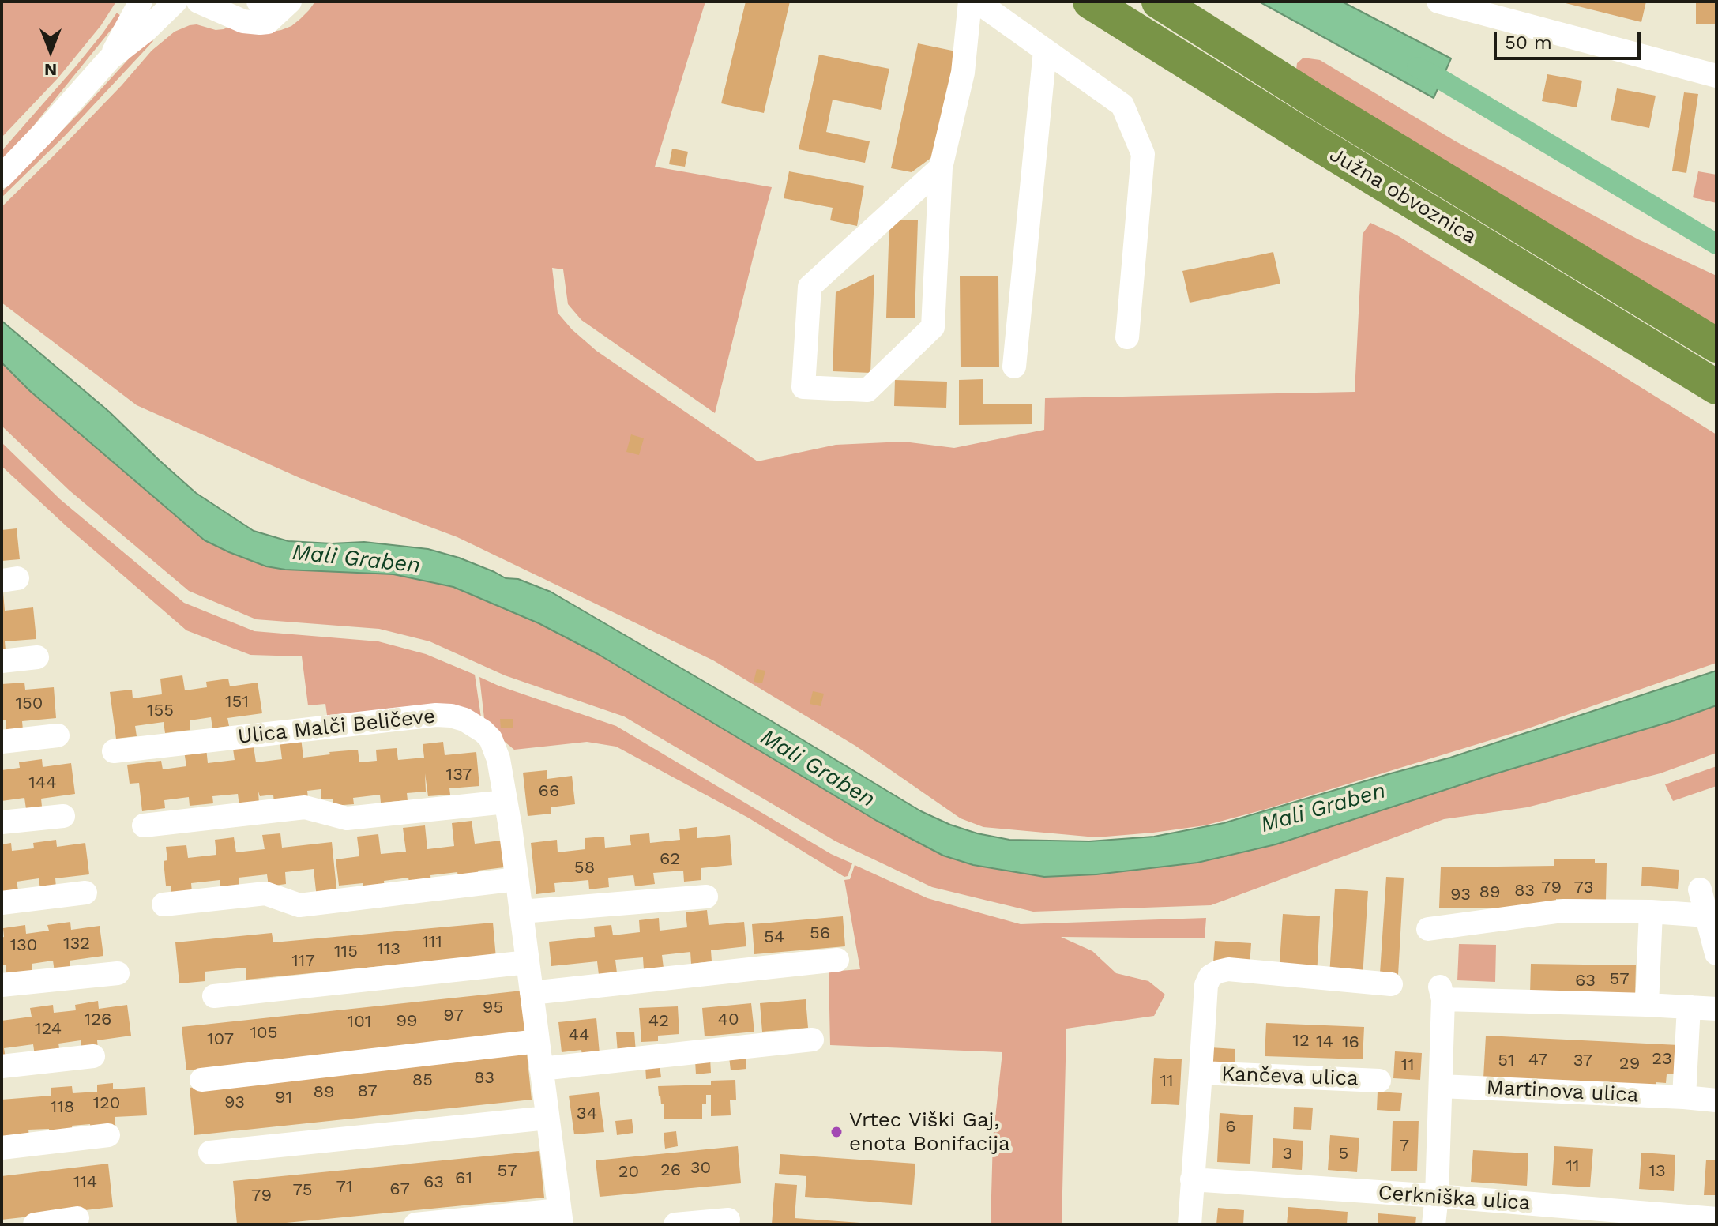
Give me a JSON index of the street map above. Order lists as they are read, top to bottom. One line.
{"streets":{"highway":["Južna obvoznica"],"street":["Ulica Malči Beličeve","Kančeva ulica","Martinova ulica","Cerkniška ulica"]},"crossings":[["Kančeva ulica","Cerkniška ulica"]],"water":["Mali Graben"],"places":["Vrtec Viški Gaj, enota Bonifacija"],"house_numbers":["151","150","155","137","144","66","62","58","79","73","83","89","93","56","54","111","132","130","113","115","117","57","63","95","97","126","40","99","42","101","124","105","44","107","12","14","16","23","47","51","37","29","11","83","85","11","87","89","91","93","120","118","34","6","7","3","5","11","30","26","57","13","20","61","114","63","71","67","75","79"],"scale_bar":"50 m","north":"bottom"}
